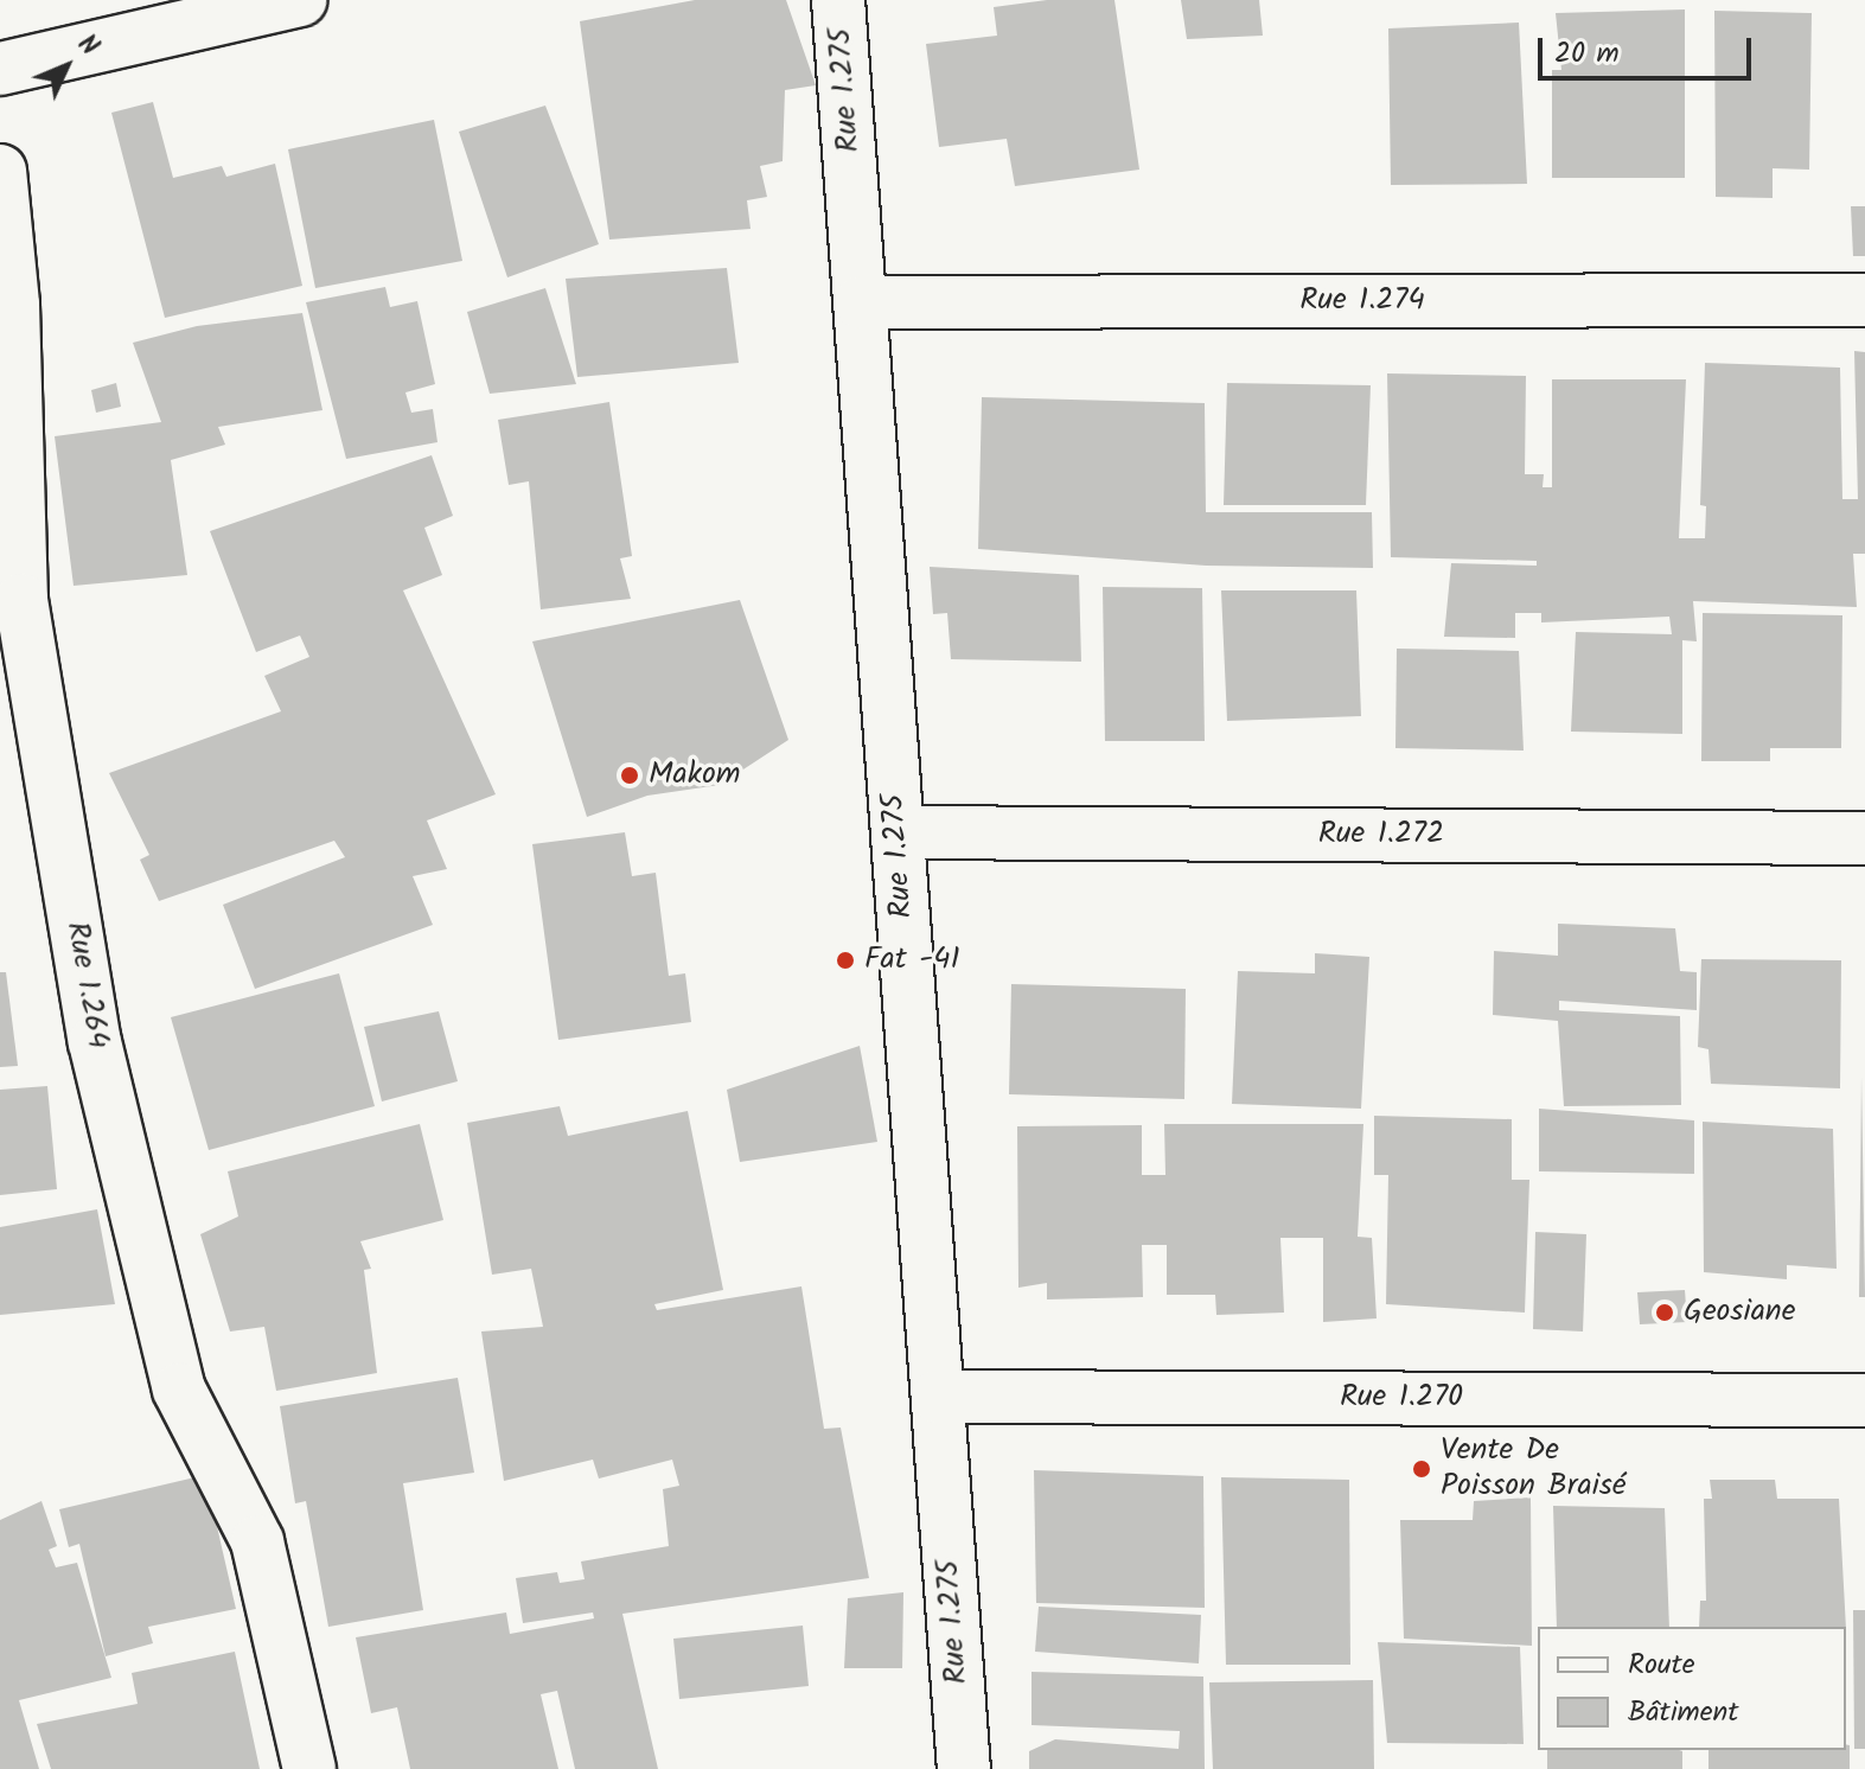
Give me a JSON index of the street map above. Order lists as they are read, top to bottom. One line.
{"streets":{"street":["Rue 1.275","Rue 1.274","Rue 1.272","Rue 1.264","Rue 1.270"]},"crossings":[["Rue 1.275","Rue 1.274"],["Rue 1.275","Rue 1.272"],["Rue 1.275","Rue 1.270"]],"places":["Makom","Fat -41","Geosiane","Vente De Poisson Braisé"],"legend":["Route","Bâtiment"],"scale_bar":"20 m","north":"top right"}
